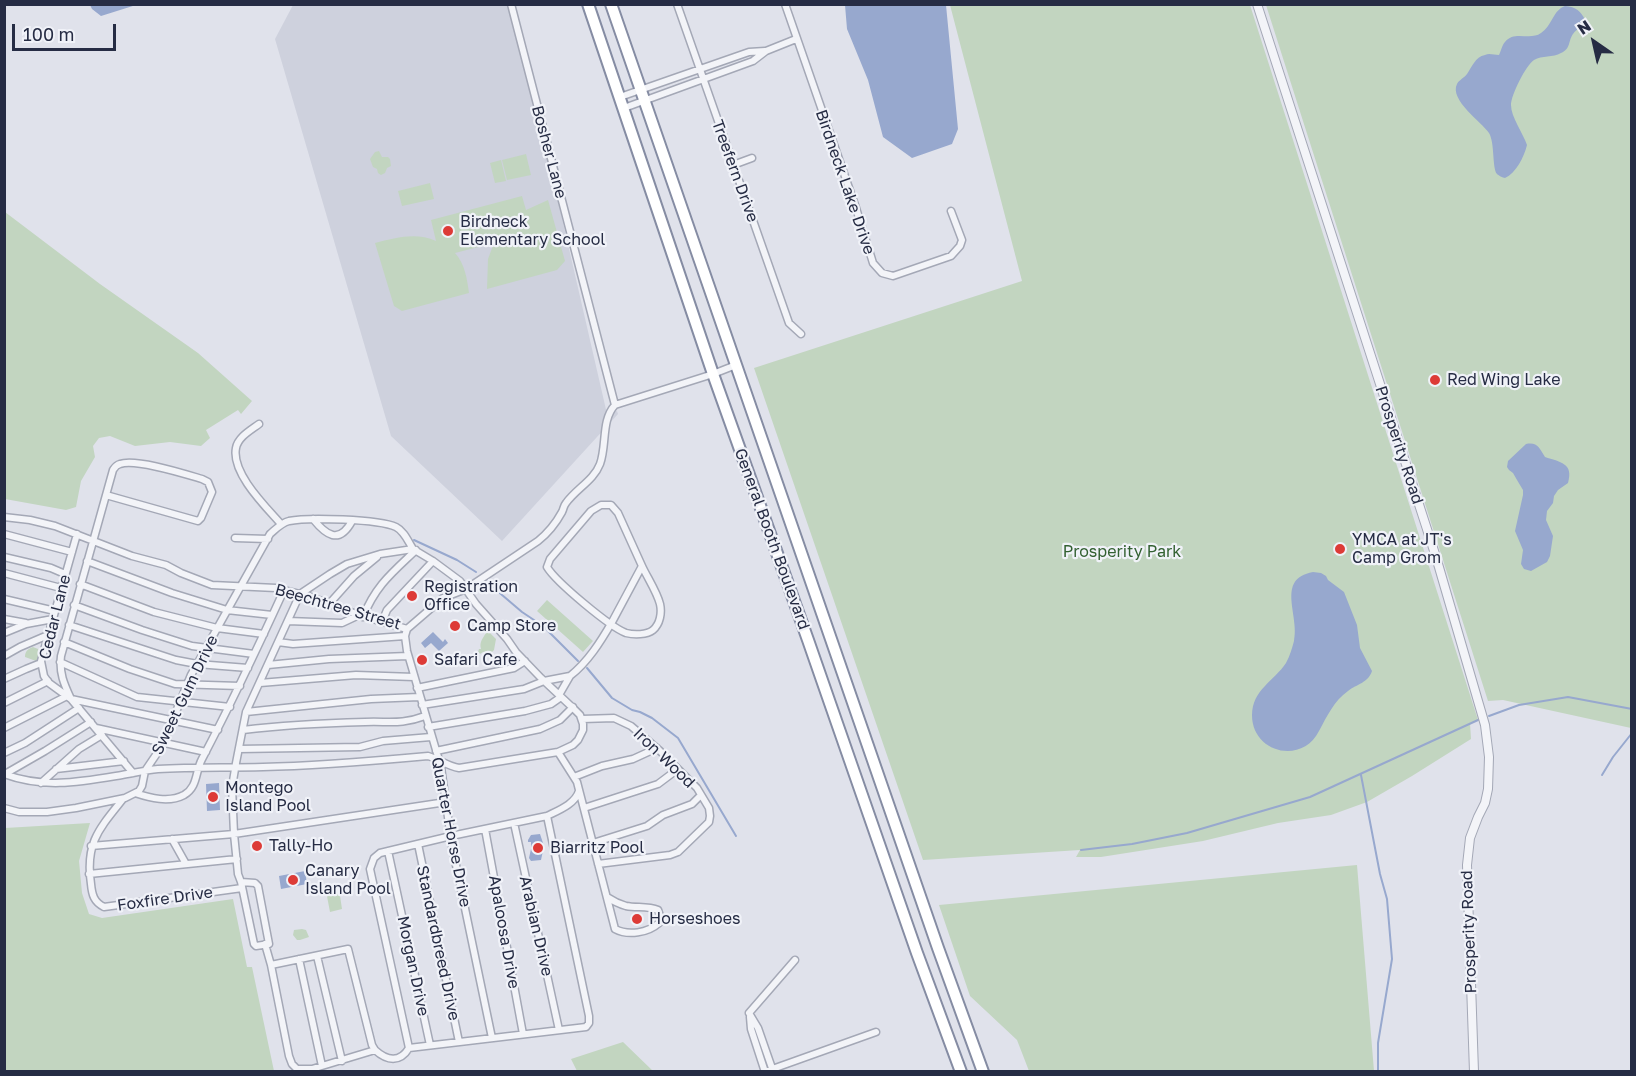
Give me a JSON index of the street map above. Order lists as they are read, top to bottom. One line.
{"streets":{"highway":["General Booth Boulevard"],"street":["Bosher Lane","Treefern Drive","Birdneck Lake Drive","Prosperity Road","Beechtree Street","Cedar Lane","Sweet Gum Drive","Iron Wood","Quarter Horse Drive","Foxfire Drive","Arabian Drive","Apaloosa Drive","Standardbreed Drive","Morgan Drive"]},"crossings":[["Bosher Lane","Beechtree Street"],["Beechtree Street","Cedar Lane"],["Beechtree Street","Sweet Gum Drive"],["Beechtree Street","Quarter Horse Drive"]],"parks":["Prosperity Park"],"places":["Birdneck Elementary School","Red Wing Lake","YMCA at JT's Camp Grom","Registration Office","Camp Store","Safari Cafe","Montego Island Pool","Tally-Ho","Biarritz Pool","Canary Island Pool","Horseshoes"],"scale_bar":"100 m","north":"top left"}
